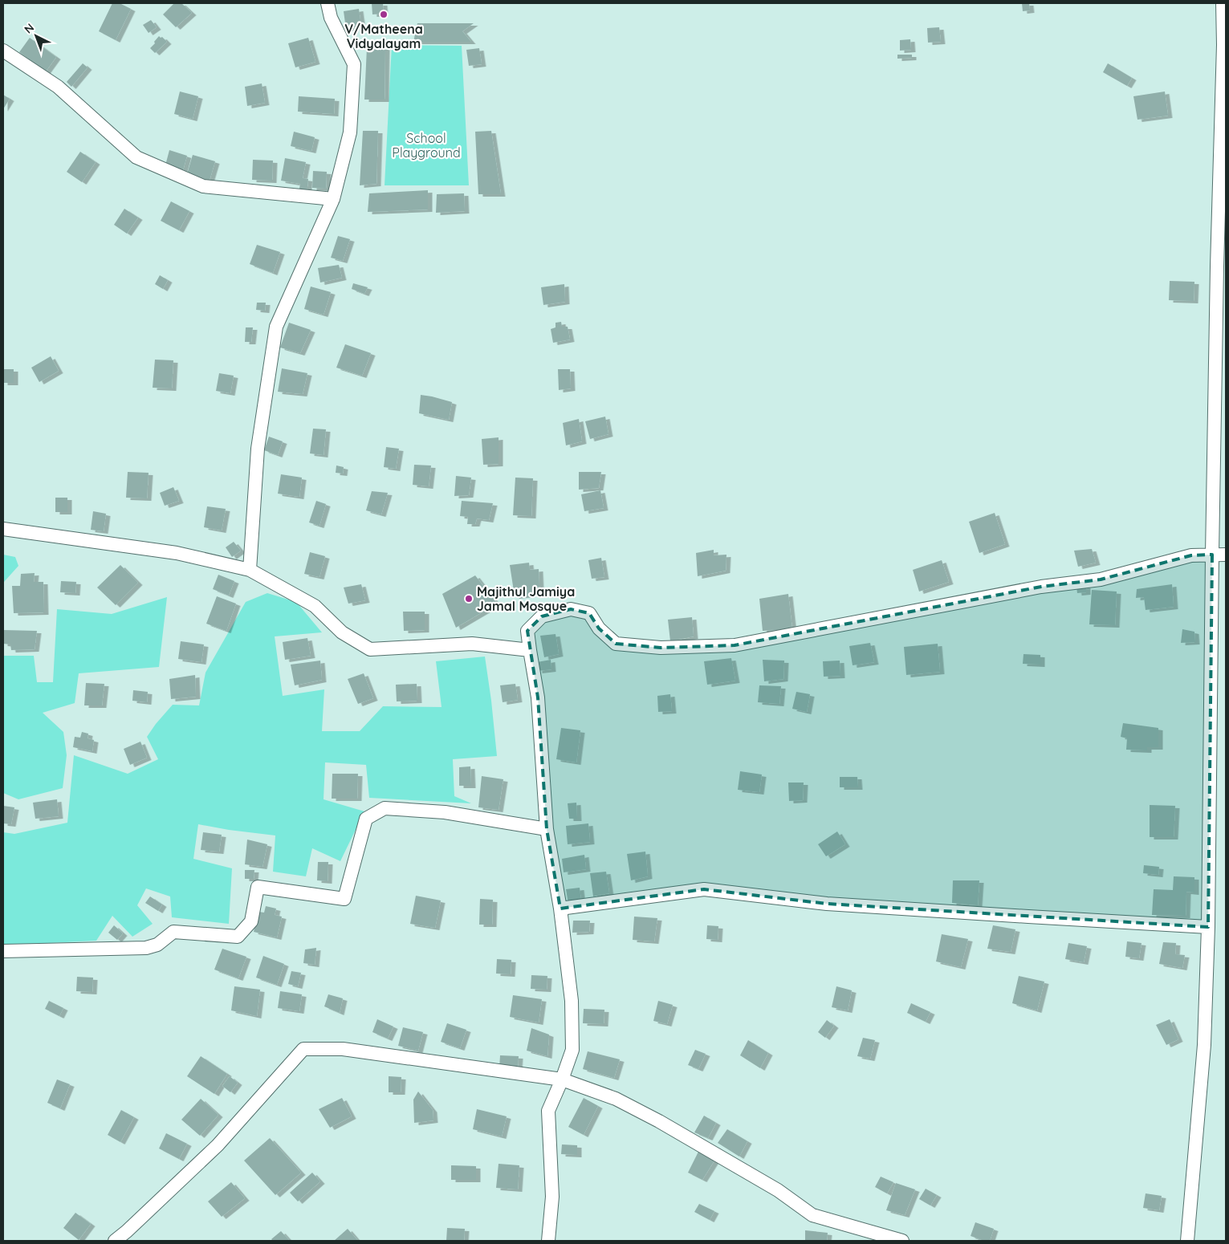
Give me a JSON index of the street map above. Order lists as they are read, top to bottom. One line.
{"parks":["School Playground"],"places":["V/Matheena Vidyalayam","Majithul Jamiya Jamal Mosque"],"north":"top left"}
